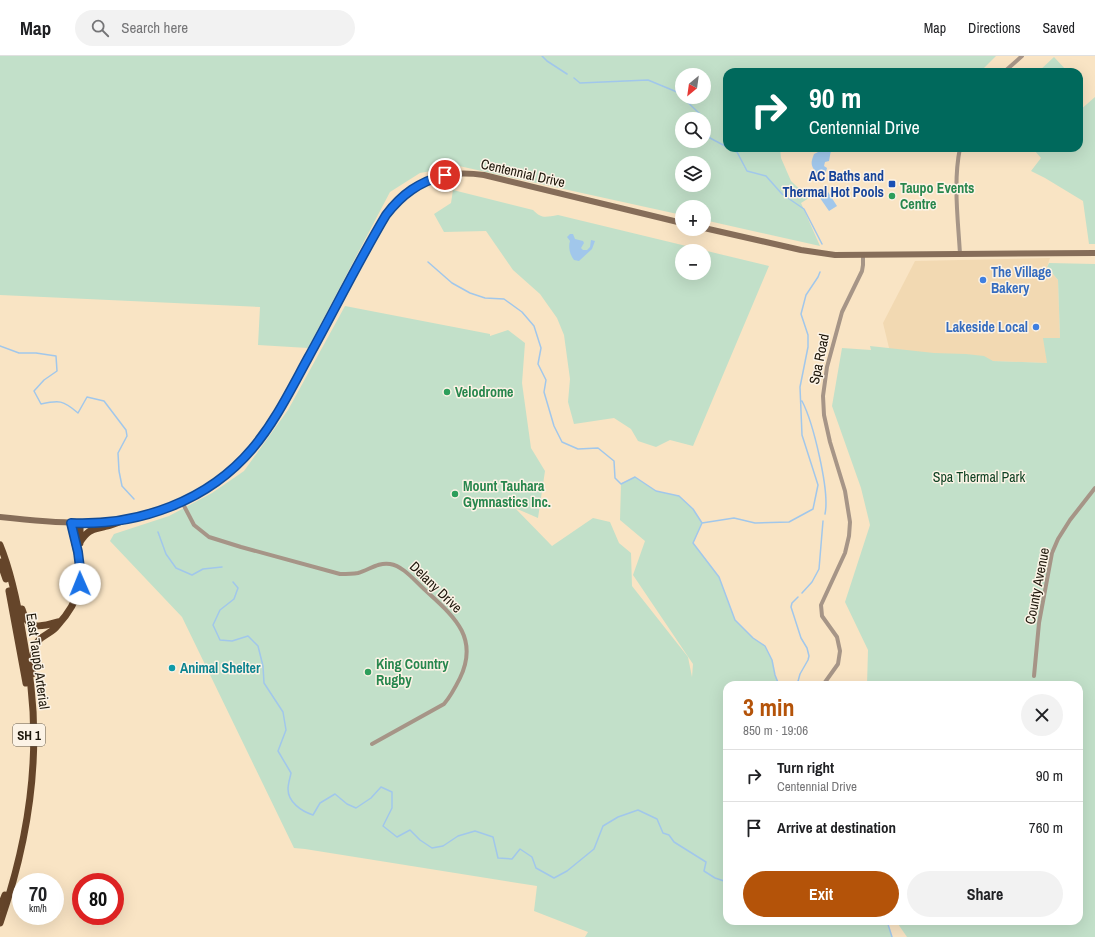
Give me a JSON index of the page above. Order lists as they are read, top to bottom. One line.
{"streets":{"highway":["East Taupō Arterial","SH 1"],"main road":["Centennial Drive"],"street":["Spa Road","County Avenue","Delany Drive"]},"crossings":[["Centennial Drive","Delany Drive"]],"parks":["Spa Thermal Park"],"places":{"transit":["AC Baths and Thermal Hot Pools"],"other":["Taupo Events Centre","The Village Bakery","Lakeside Local","Velodrome","Mount Tauhara Gymnastics Inc.","Animal Shelter","King Country Rugby"]},"north":"bottom left","page":{"header":"Map","search":"Search here","nav":["Map","Directions","Saved"],"map_buttons":["+","−"],"turn":["90 m","Centennial Drive"],"heading":["3 min","850 m · 19:06"],"list":[{"name":"Turn right","note":"Centennial Drive","value":"90 m"},{"name":"Arrive at destination","value":"760 m"}],"buttons":["Exit","Share"],"speed":"70 km/h","limit":"80"}}
